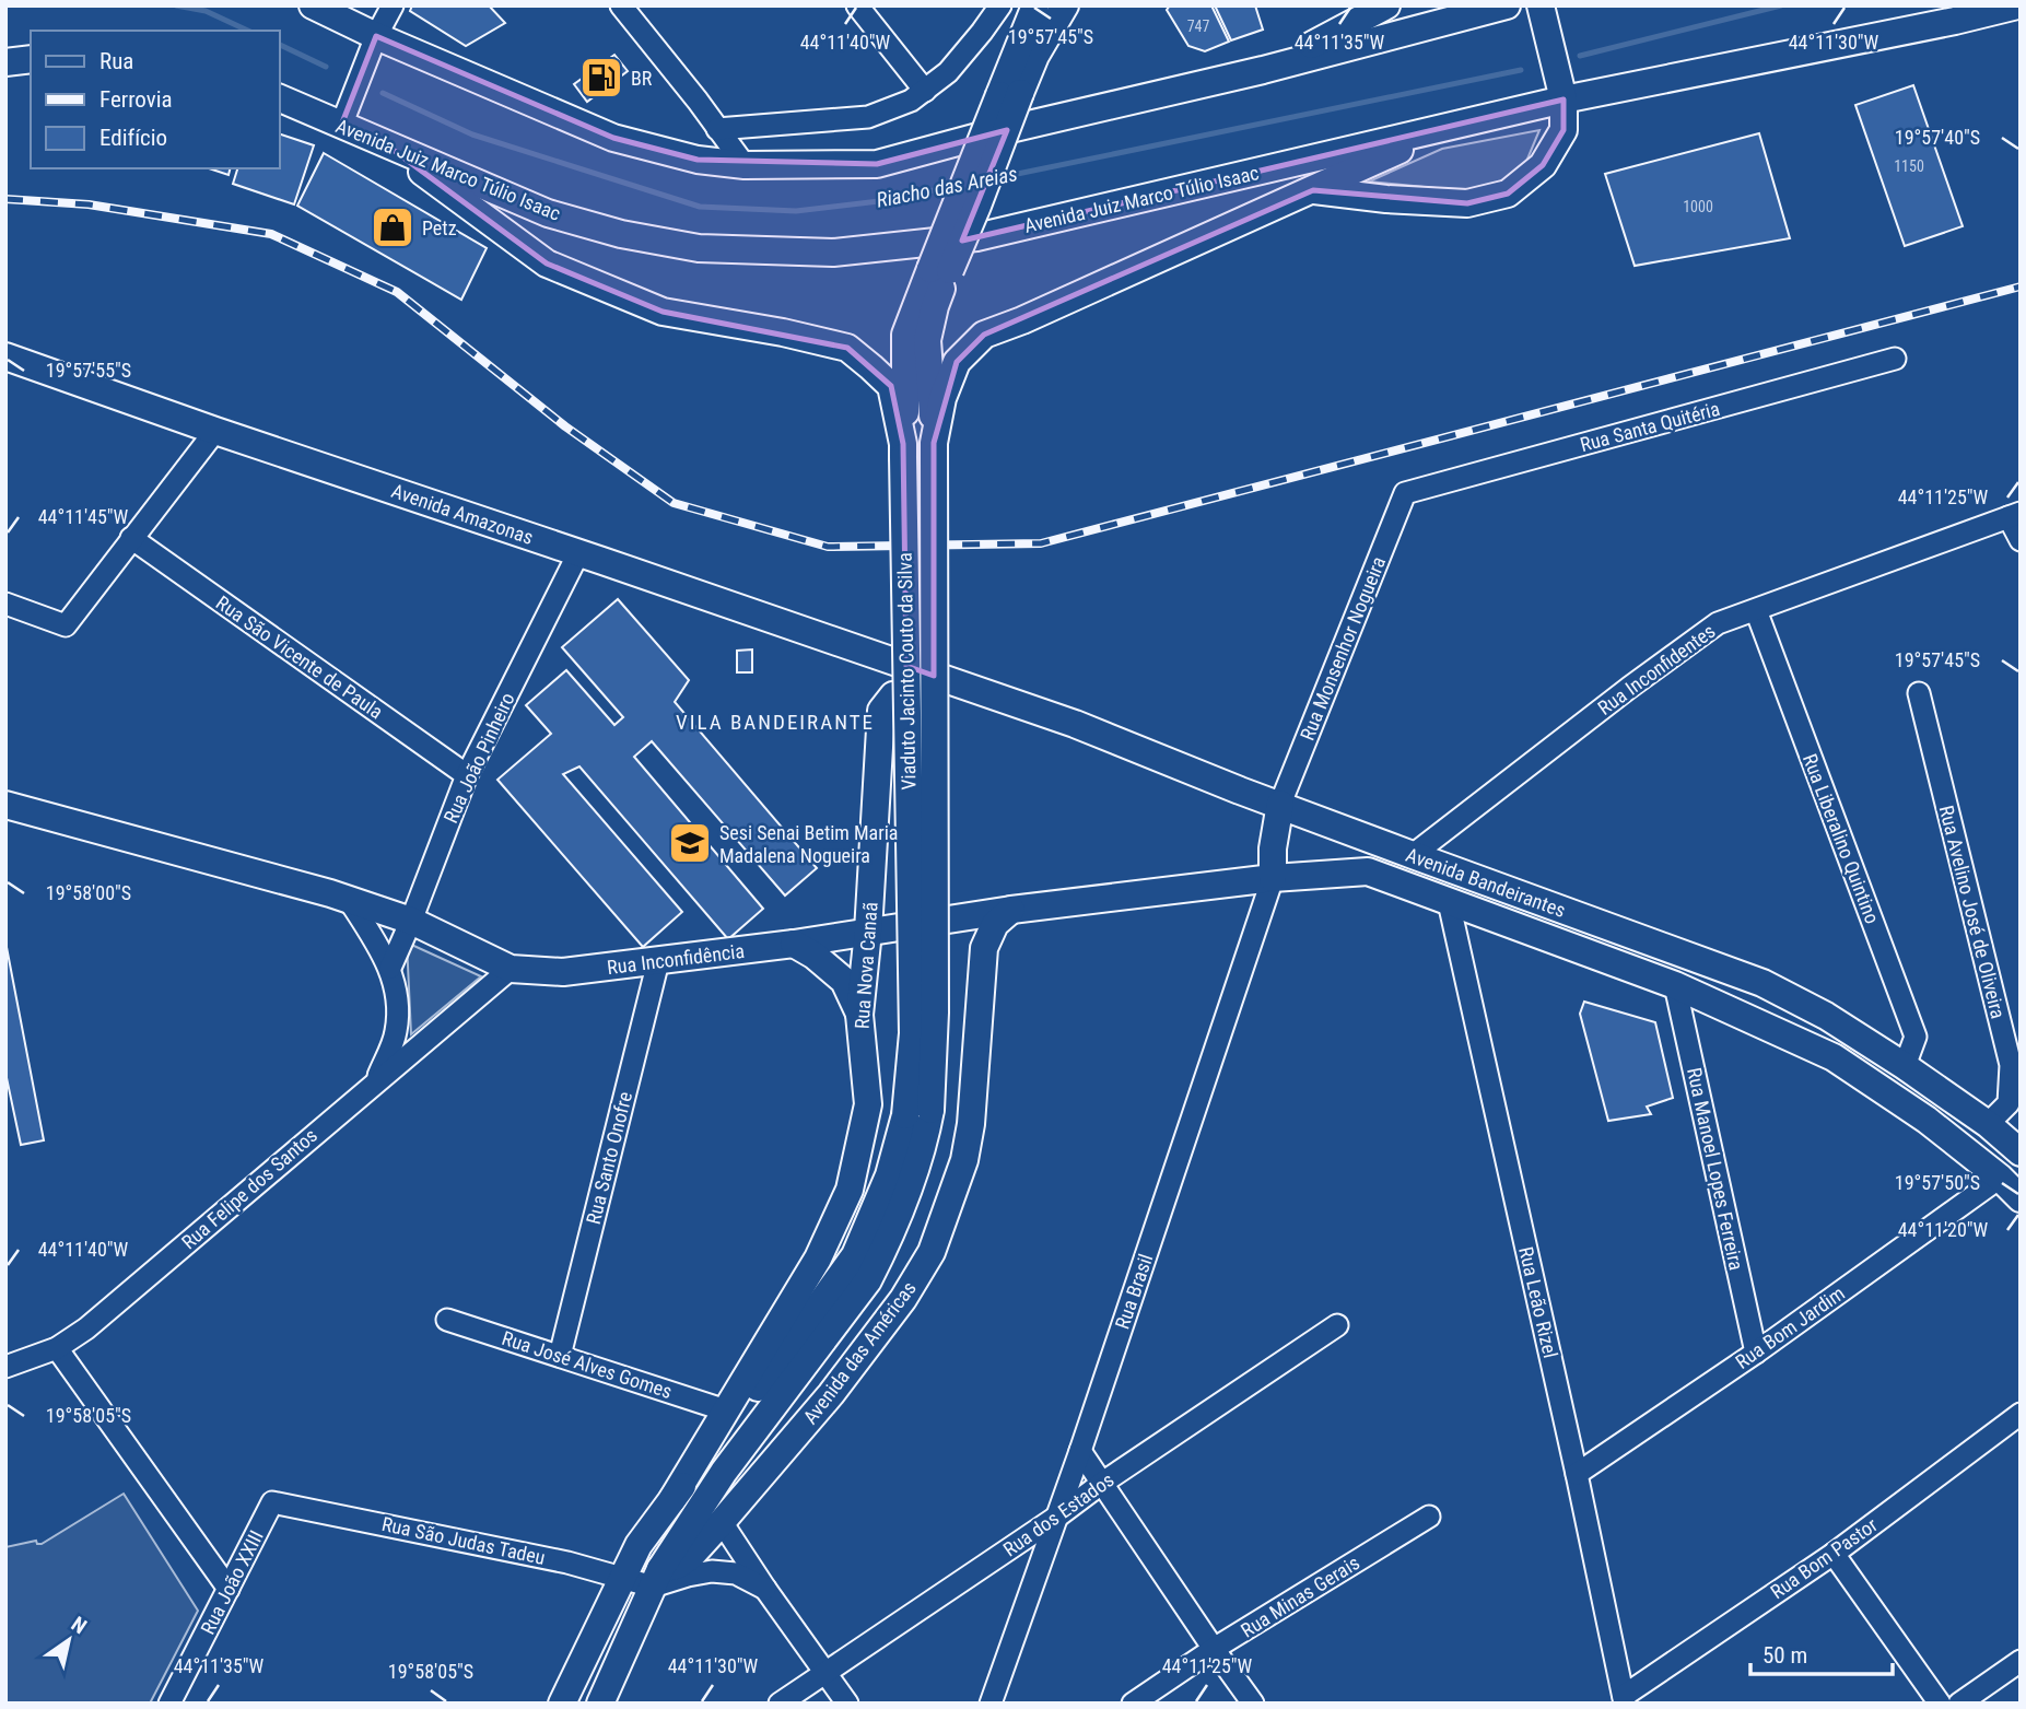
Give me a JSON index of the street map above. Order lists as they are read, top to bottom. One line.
{"streets":{"main road":["Avenida Juiz Marco Túlio Isaac","Avenida Amazonas","Viaduto Jacinto Couto da Silva","Avenida Bandeirantes","Rua Inconfidência","Rua Nova Canaã","Avenida das Américas"],"street":["Rua Santa Quitéria","Rua Monsenhor Nogueira","Rua São Vicente de Paula","Rua Inconfidentes","Rua João Pinheiro","Rua Liberalino Quintino","Rua Avelino José de Oliveira","Rua Santo Onofre","Rua Manoel Lopes Ferreira","Rua Felipe dos Santos","Rua Brasil","Rua Leão Rizel","Rua Bom Jardim","Rua José Alves Gomes","Rua dos Estados","Rua São Judas Tadeu","Rua Bom Pastor","Rua João XXIII","Rua Minas Gerais"]},"crossings":[["Rua Santa Quitéria","Rua Monsenhor Nogueira"],["Avenida Amazonas","Rua João Pinheiro"],["Avenida Amazonas","Avenida Bandeirantes"],["Rua Monsenhor Nogueira","Avenida Bandeirantes"],["Rua São Vicente de Paula","Rua João Pinheiro"],["Rua Inconfidentes","Rua Liberalino Quintino"],["Rua Inconfidentes","Avenida Bandeirantes"],["Viaduto Jacinto Couto da Silva","Avenida das Américas"],["Rua João Pinheiro","Rua Inconfidência"],["Rua João Pinheiro","Rua Felipe dos Santos"],["Rua Liberalino Quintino","Avenida Bandeirantes"],["Avenida Bandeirantes","Rua Avelino José de Oliveira"],["Avenida Bandeirantes","Rua Inconfidência"],["Avenida Bandeirantes","Rua Nova Canaã"],["Avenida Bandeirantes","Rua Manoel Lopes Ferreira"],["Avenida Bandeirantes","Rua Leão Rizel"],["Avenida Bandeirantes","Rua Bom Jardim"],["Rua Inconfidência","Rua Nova Canaã"],["Rua Inconfidência","Rua Santo Onofre"],["Rua Inconfidência","Rua Felipe dos Santos"],["Rua Inconfidência","Rua Brasil"],["Rua Inconfidência","Avenida das Américas"],["Rua Nova Canaã","Rua José Alves Gomes"],["Rua Santo Onofre","Rua José Alves Gomes"],["Rua Manoel Lopes Ferreira","Rua Bom Jardim"],["Rua Brasil","Rua dos Estados"],["Rua Leão Rizel","Rua Bom Jardim"],["Rua Leão Rizel","Rua Bom Pastor"],["Avenida das Américas","Rua São Judas Tadeu"],["Rua São Judas Tadeu","Rua João XXIII"]],"districts":["VILA BANDEIRANTE"],"water":["Riacho das Areias"],"places":{"fuel station":["BR"],"shop":["Petz"],"school or university":["Sesi Senai Betim Maria Madalena Nogueira"]},"house_numbers":["747","1150","1000"],"legend":["Rua","Ferrovia","Edifício"],"scale_bar":"50 m","north":"top right","coordinates":["19°57'45\"S","44°11'40\"W","44°11'35\"W","44°11'30\"W","19°57'40\"S","19°57'55\"S","44°11'25\"W","44°11'45\"W","19°58'00\"S","19°57'50\"S","44°11'20\"W","19°58'05\"S"]}
